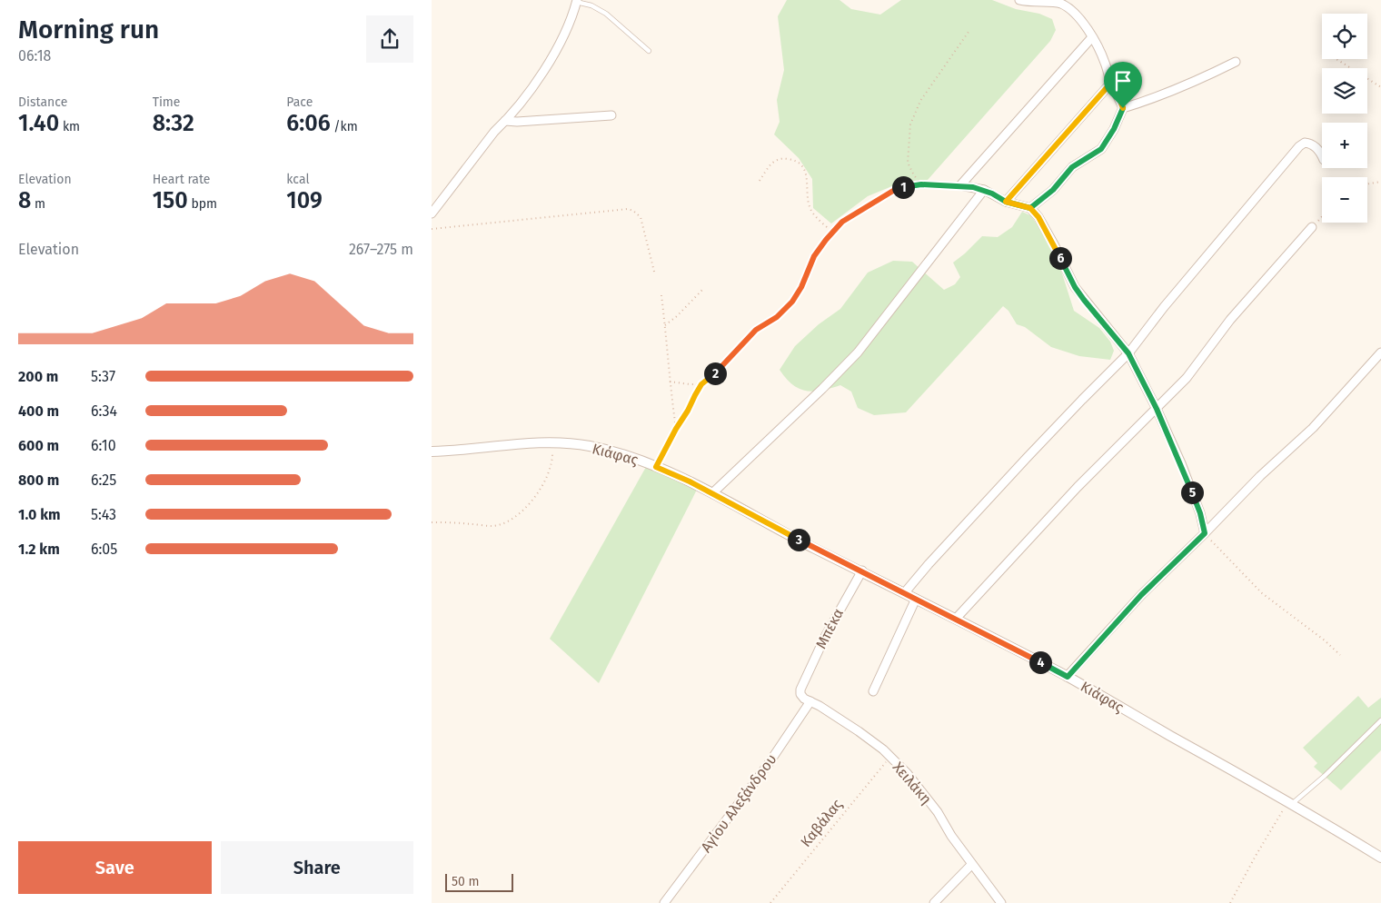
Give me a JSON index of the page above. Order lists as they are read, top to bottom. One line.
{"streets":{"street":["Κιάφας","Μπέκα","Χειλάκη","Αγίου Αλεξάνδρου"],"path":["Καβάλας"]},"crossings":[["Κιάφας","Μπέκα"],["Μπέκα","Χειλάκη"],["Χειλάκη","Αγίου Αλεξάνδρου"],["Χειλάκη","Καβάλας"]],"scale_bar":"50 m","page":{"heading":["Morning run","06:18"],"map_buttons":["+","−"],"stats":[["Distance","1.40 km"],["Time","8:32"],["Pace","6:06 /km"],["Elevation","8 m"],["Heart rate","150 bpm"],["kcal","109"]],"pins":["1","6","2","5","3","4"],"chart":["Elevation","267–275 m"],"list":[{"name":"200 m","note":"5:37"},{"name":"400 m","note":"6:34"},{"name":"600 m","note":"6:10"},{"name":"800 m","note":"6:25"},{"name":"1.0 km","note":"5:43"},{"name":"1.2 km","note":"6:05"}],"buttons":["Save","Share"],"scale":"50 m"}}
